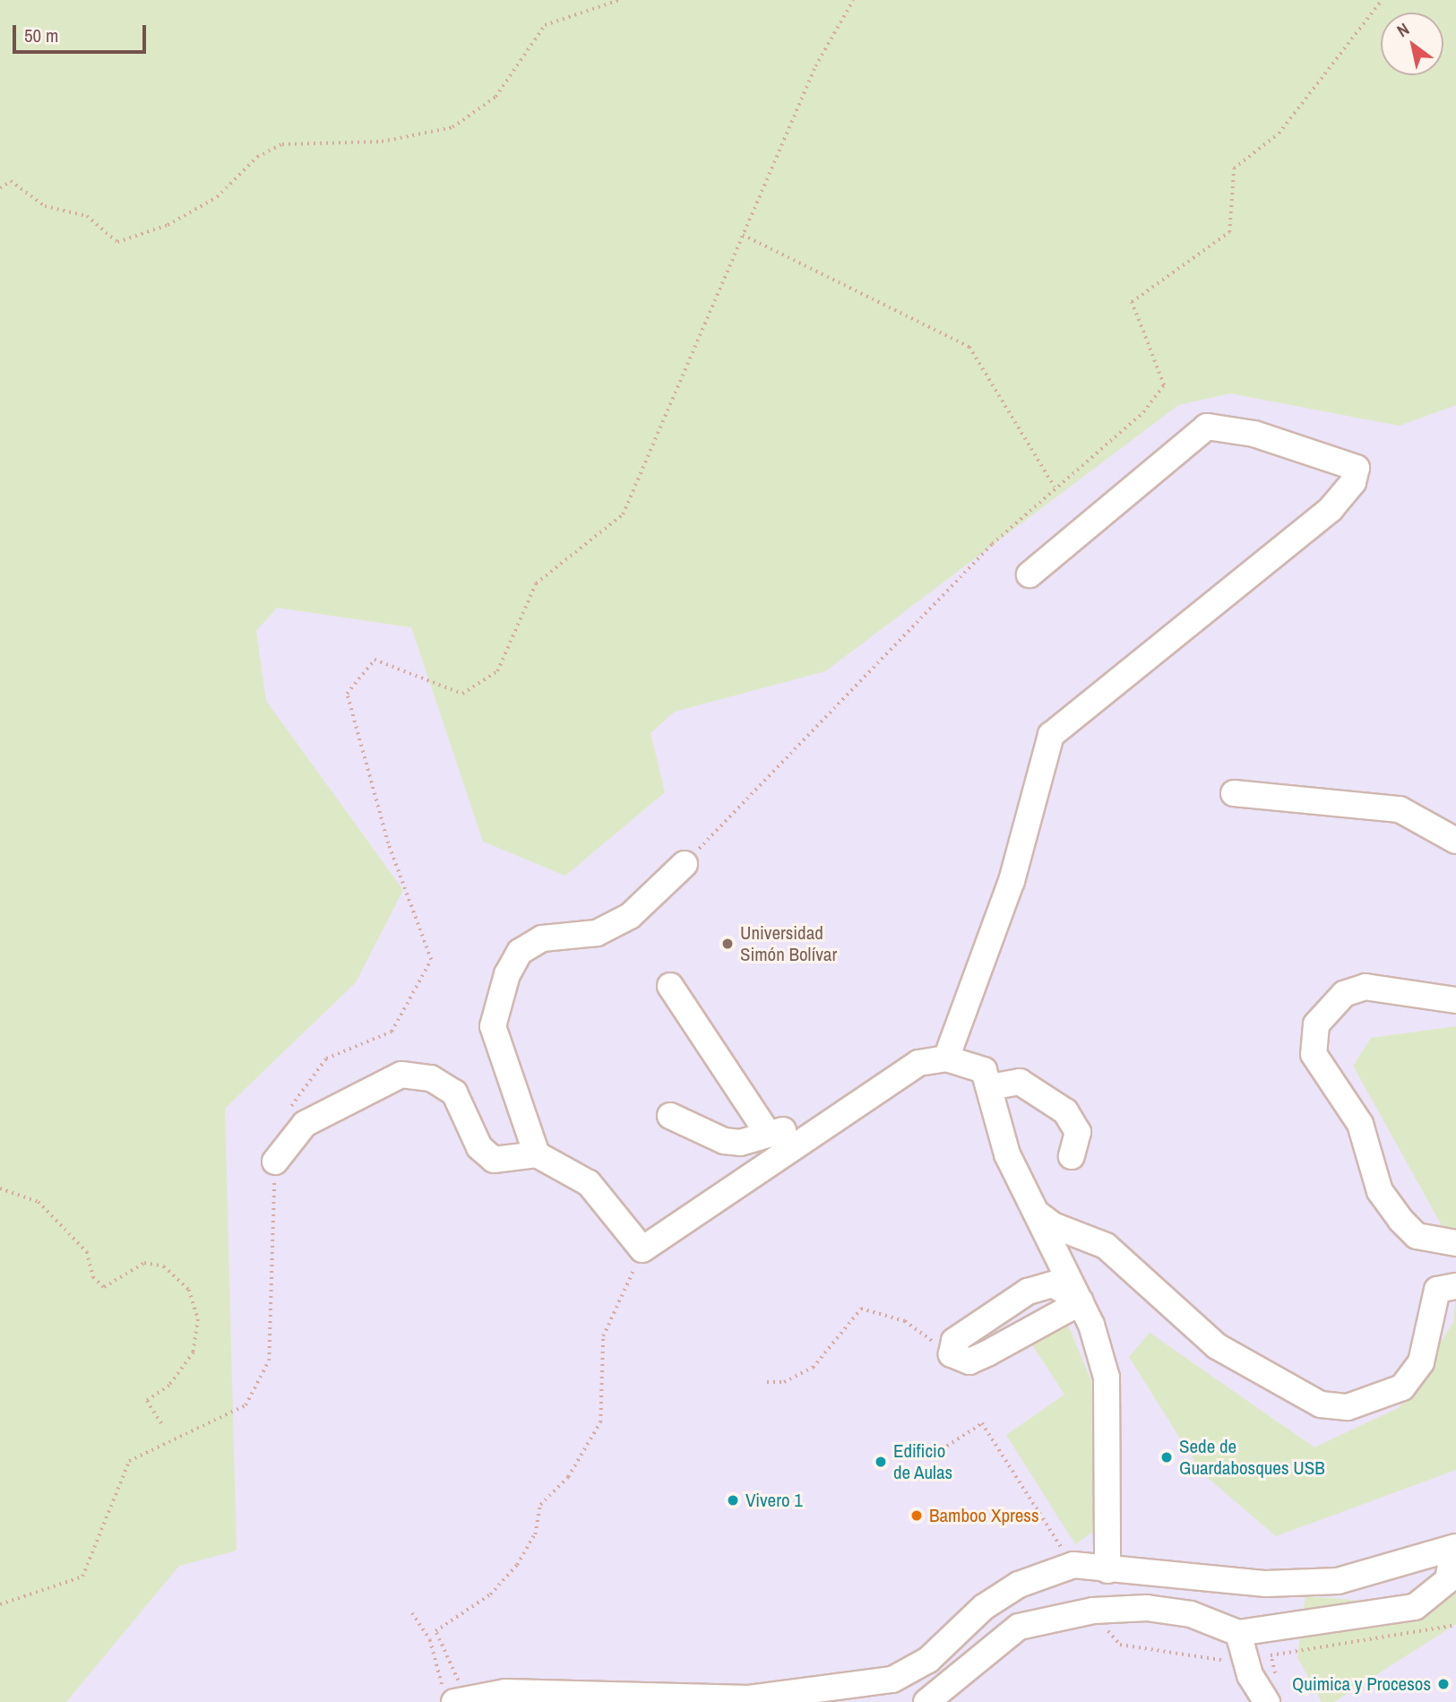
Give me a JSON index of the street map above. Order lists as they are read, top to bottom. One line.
{"places":["Universidad Simón Bolívar","Sede de Guardabosques USB","Edificio de Aulas","Vivero 1","Bamboo Xpress","Quimica y Procesos"],"scale_bar":"50 m","north":"top left"}
